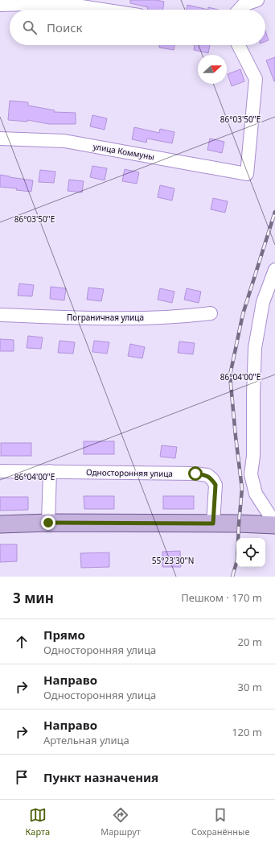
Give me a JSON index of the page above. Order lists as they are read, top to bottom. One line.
{"streets":{"street":["улица Коммуны","Пограничная улица","Односторонняя улица"]},"north":"right","page":{"search":"Поиск","heading":["3 мин","Пешком · 170 m"],"list":[["Прямо","Односторонняя улица","20 m"],["Направо","Односторонняя улица","30 m"],["Направо","Артельная улица","120 m"],"Пункт назначения"],"nav":["Карта","Маршрут","Сохранённые"]},"coordinates":["86°03'50\"E","86°04'00\"E","55°23'30\"N"]}
